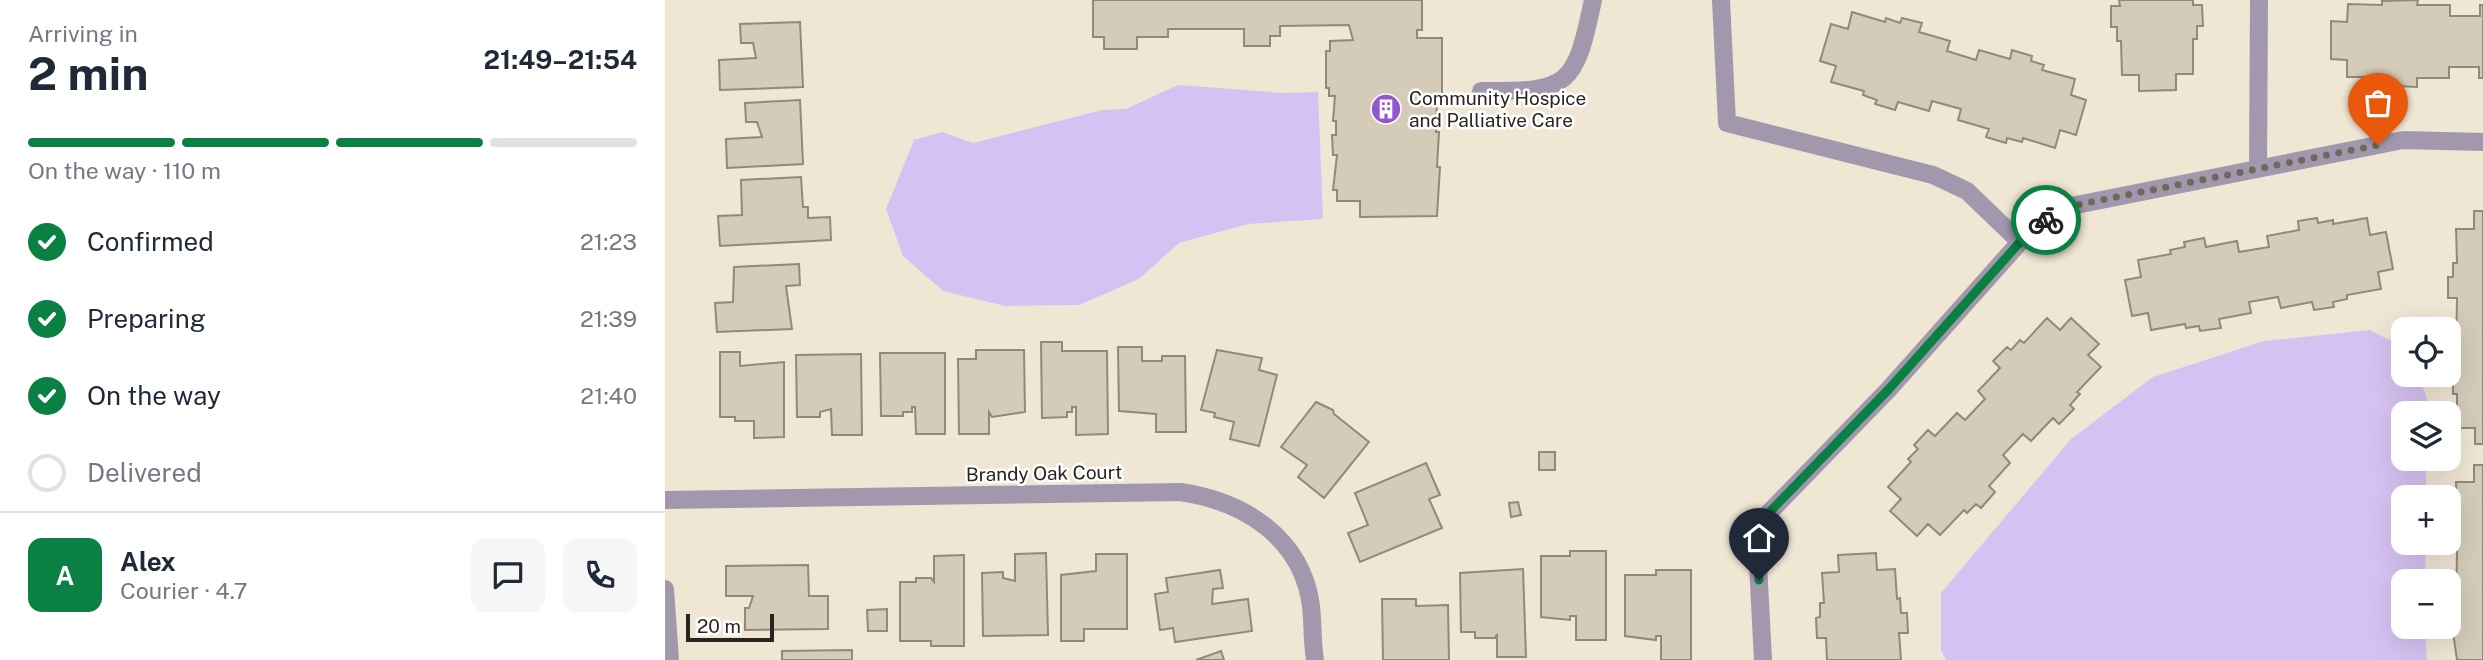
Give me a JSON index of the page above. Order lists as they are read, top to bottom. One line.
{"streets":{"street":["Brandy Oak Court"]},"places":{"building":["Community Hospice and Palliative Care"]},"scale_bar":"20 m","page":{"heading":["2 min","Arriving in","21:49–21:54"],"panel":["Alex","Courier · 4.7"],"bar":"On the way · 110 m","list":[["Confirmed","21:23"],["Preparing","21:39"],["On the way","21:40"],"Delivered"],"map_buttons":["+","−"],"round":"A","scale":"20 m"}}
